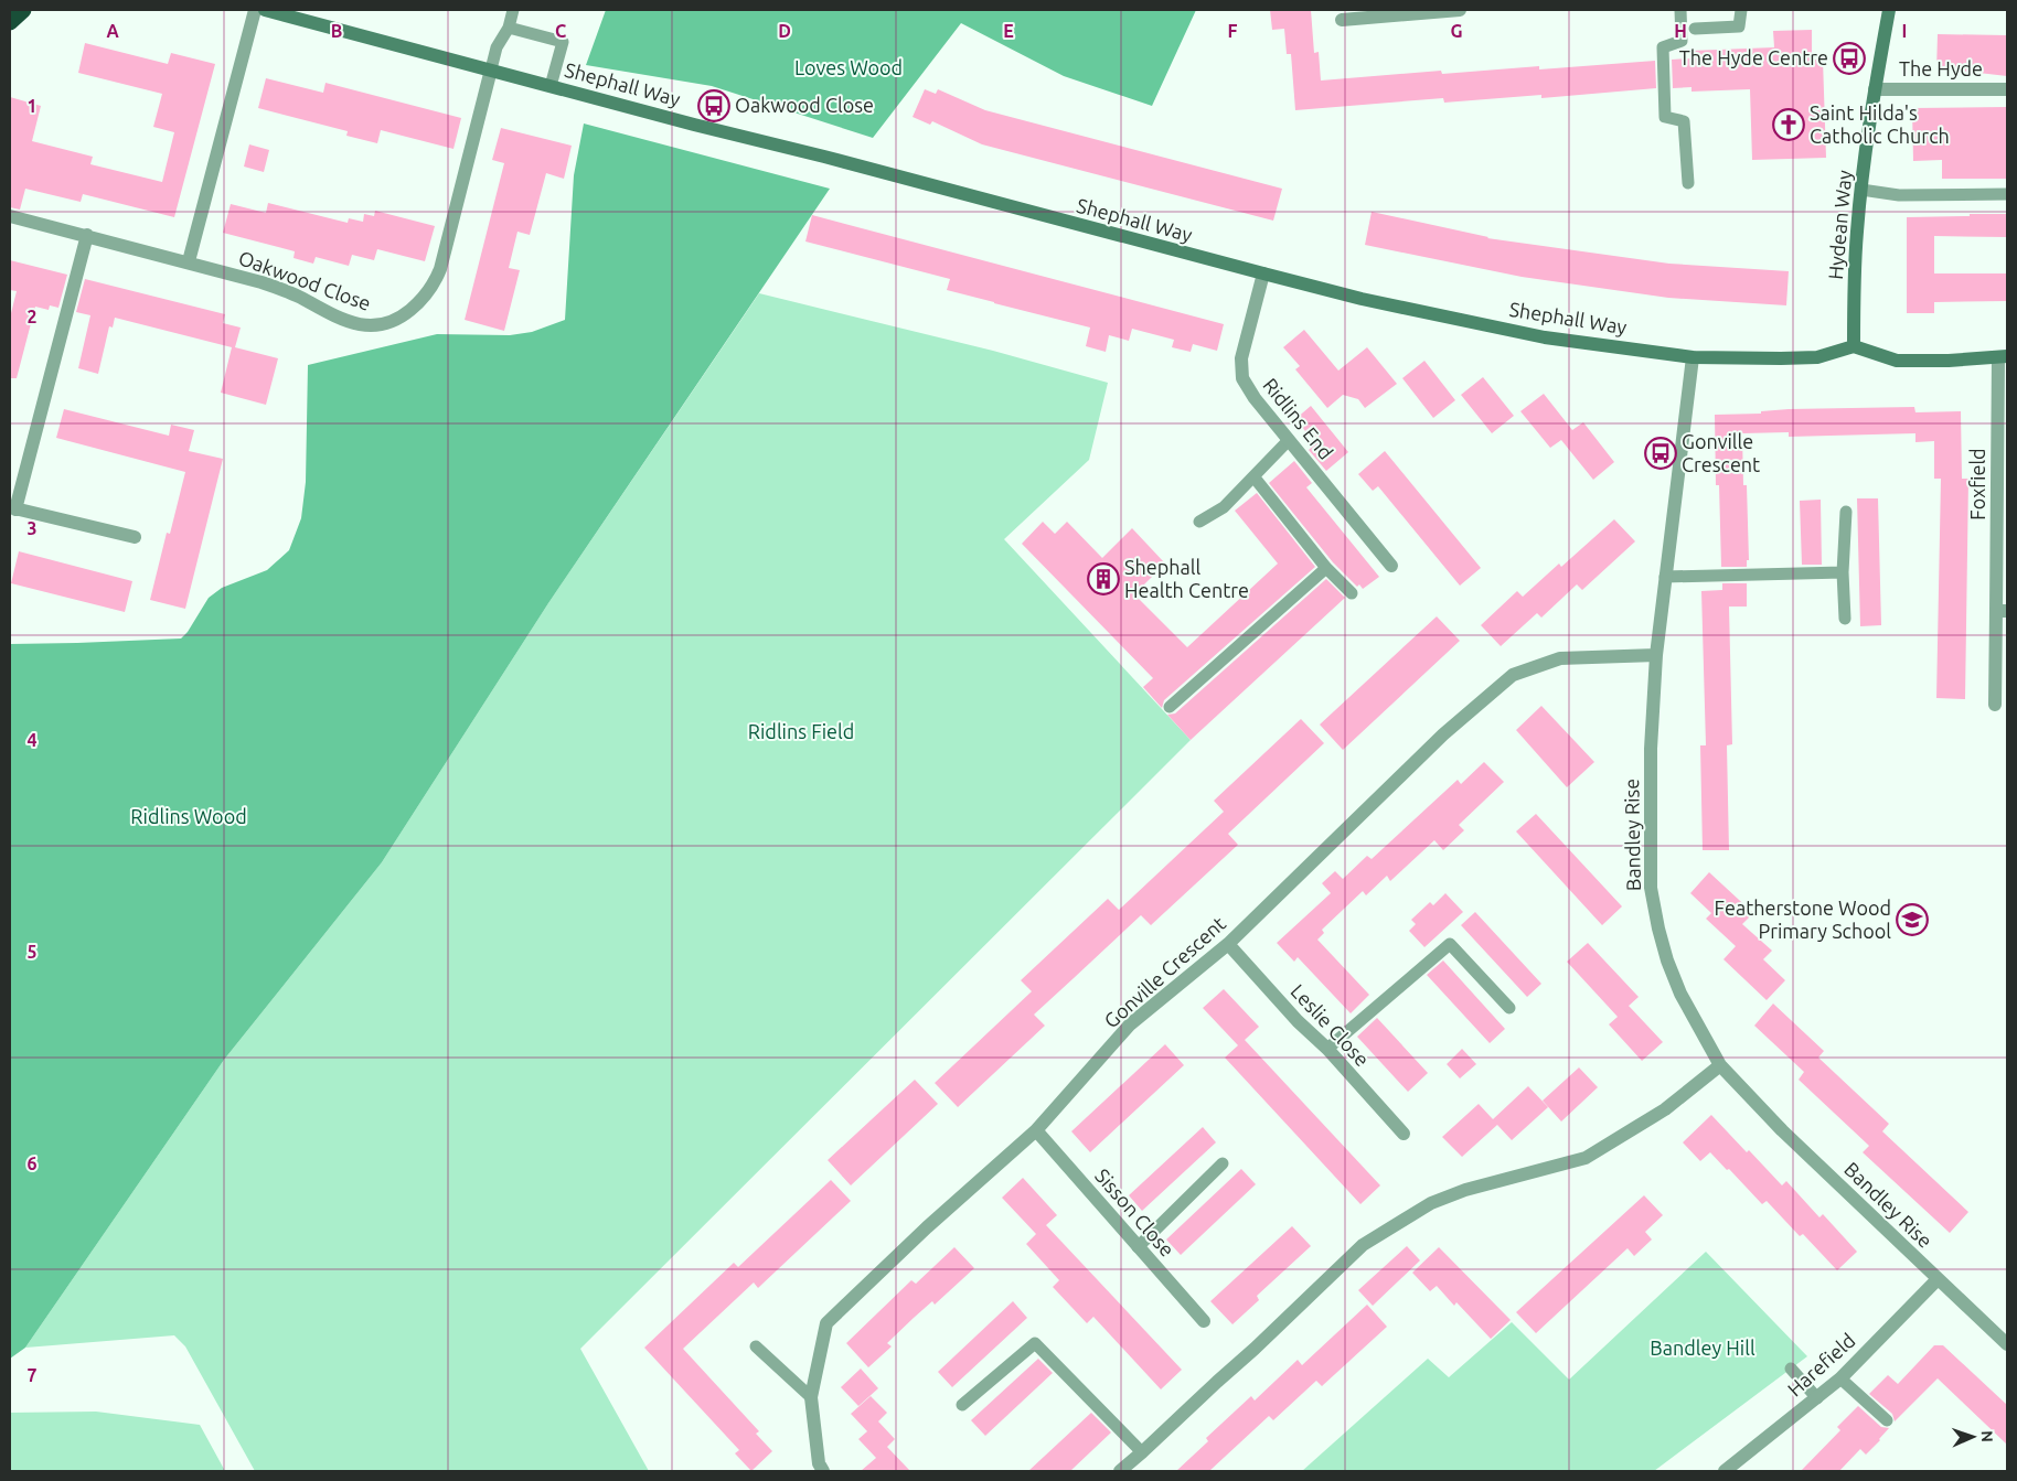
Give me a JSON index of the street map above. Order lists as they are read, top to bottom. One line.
{"streets":{"street":["The Hyde","Shephall Way","Hydean Way","Oakwood Close","Ridlins End","Foxfield","Bandley Rise","Gonville Crescent","Leslie Close","Sisson Close","Harefield"]},"crossings":[["The Hyde","Hydean Way"],["Shephall Way","Hydean Way"],["Shephall Way","Oakwood Close"],["Shephall Way","Ridlins End"],["Shephall Way","Bandley Rise"],["Bandley Rise","Gonville Crescent"],["Bandley Rise","Harefield"],["Gonville Crescent","Leslie Close"],["Gonville Crescent","Sisson Close"]],"parks":["Loves Wood","Ridlins Field","Ridlins Wood","Bandley Hill"],"places":{"bus stop":["The Hyde Centre","Oakwood Close","Gonville Crescent"],"church":["Saint Hilda's Catholic Church"],"building":["Shephall Health Centre"],"school or university":["Featherstone Wood Primary School"]},"north":"right","grid":{"columns":["A","B","C","D","E","F","G","H","I"],"rows":["1","2","3","4","5","6","7"]}}
